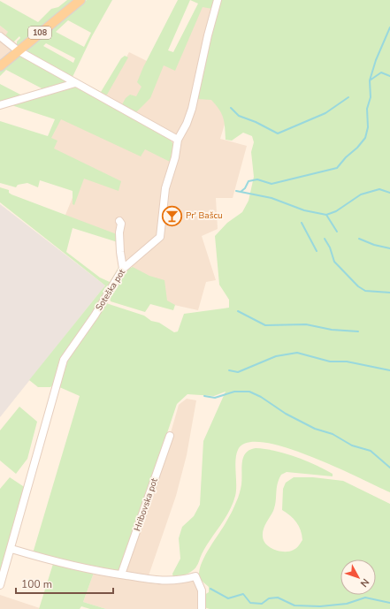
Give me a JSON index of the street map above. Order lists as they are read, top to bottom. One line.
{"streets":{"main road":["108"],"street":["Soteška pot","Hribovska pot"]},"places":{"bar":["Pr' Bašcu"]},"scale_bar":"100 m","north":"bottom right"}
